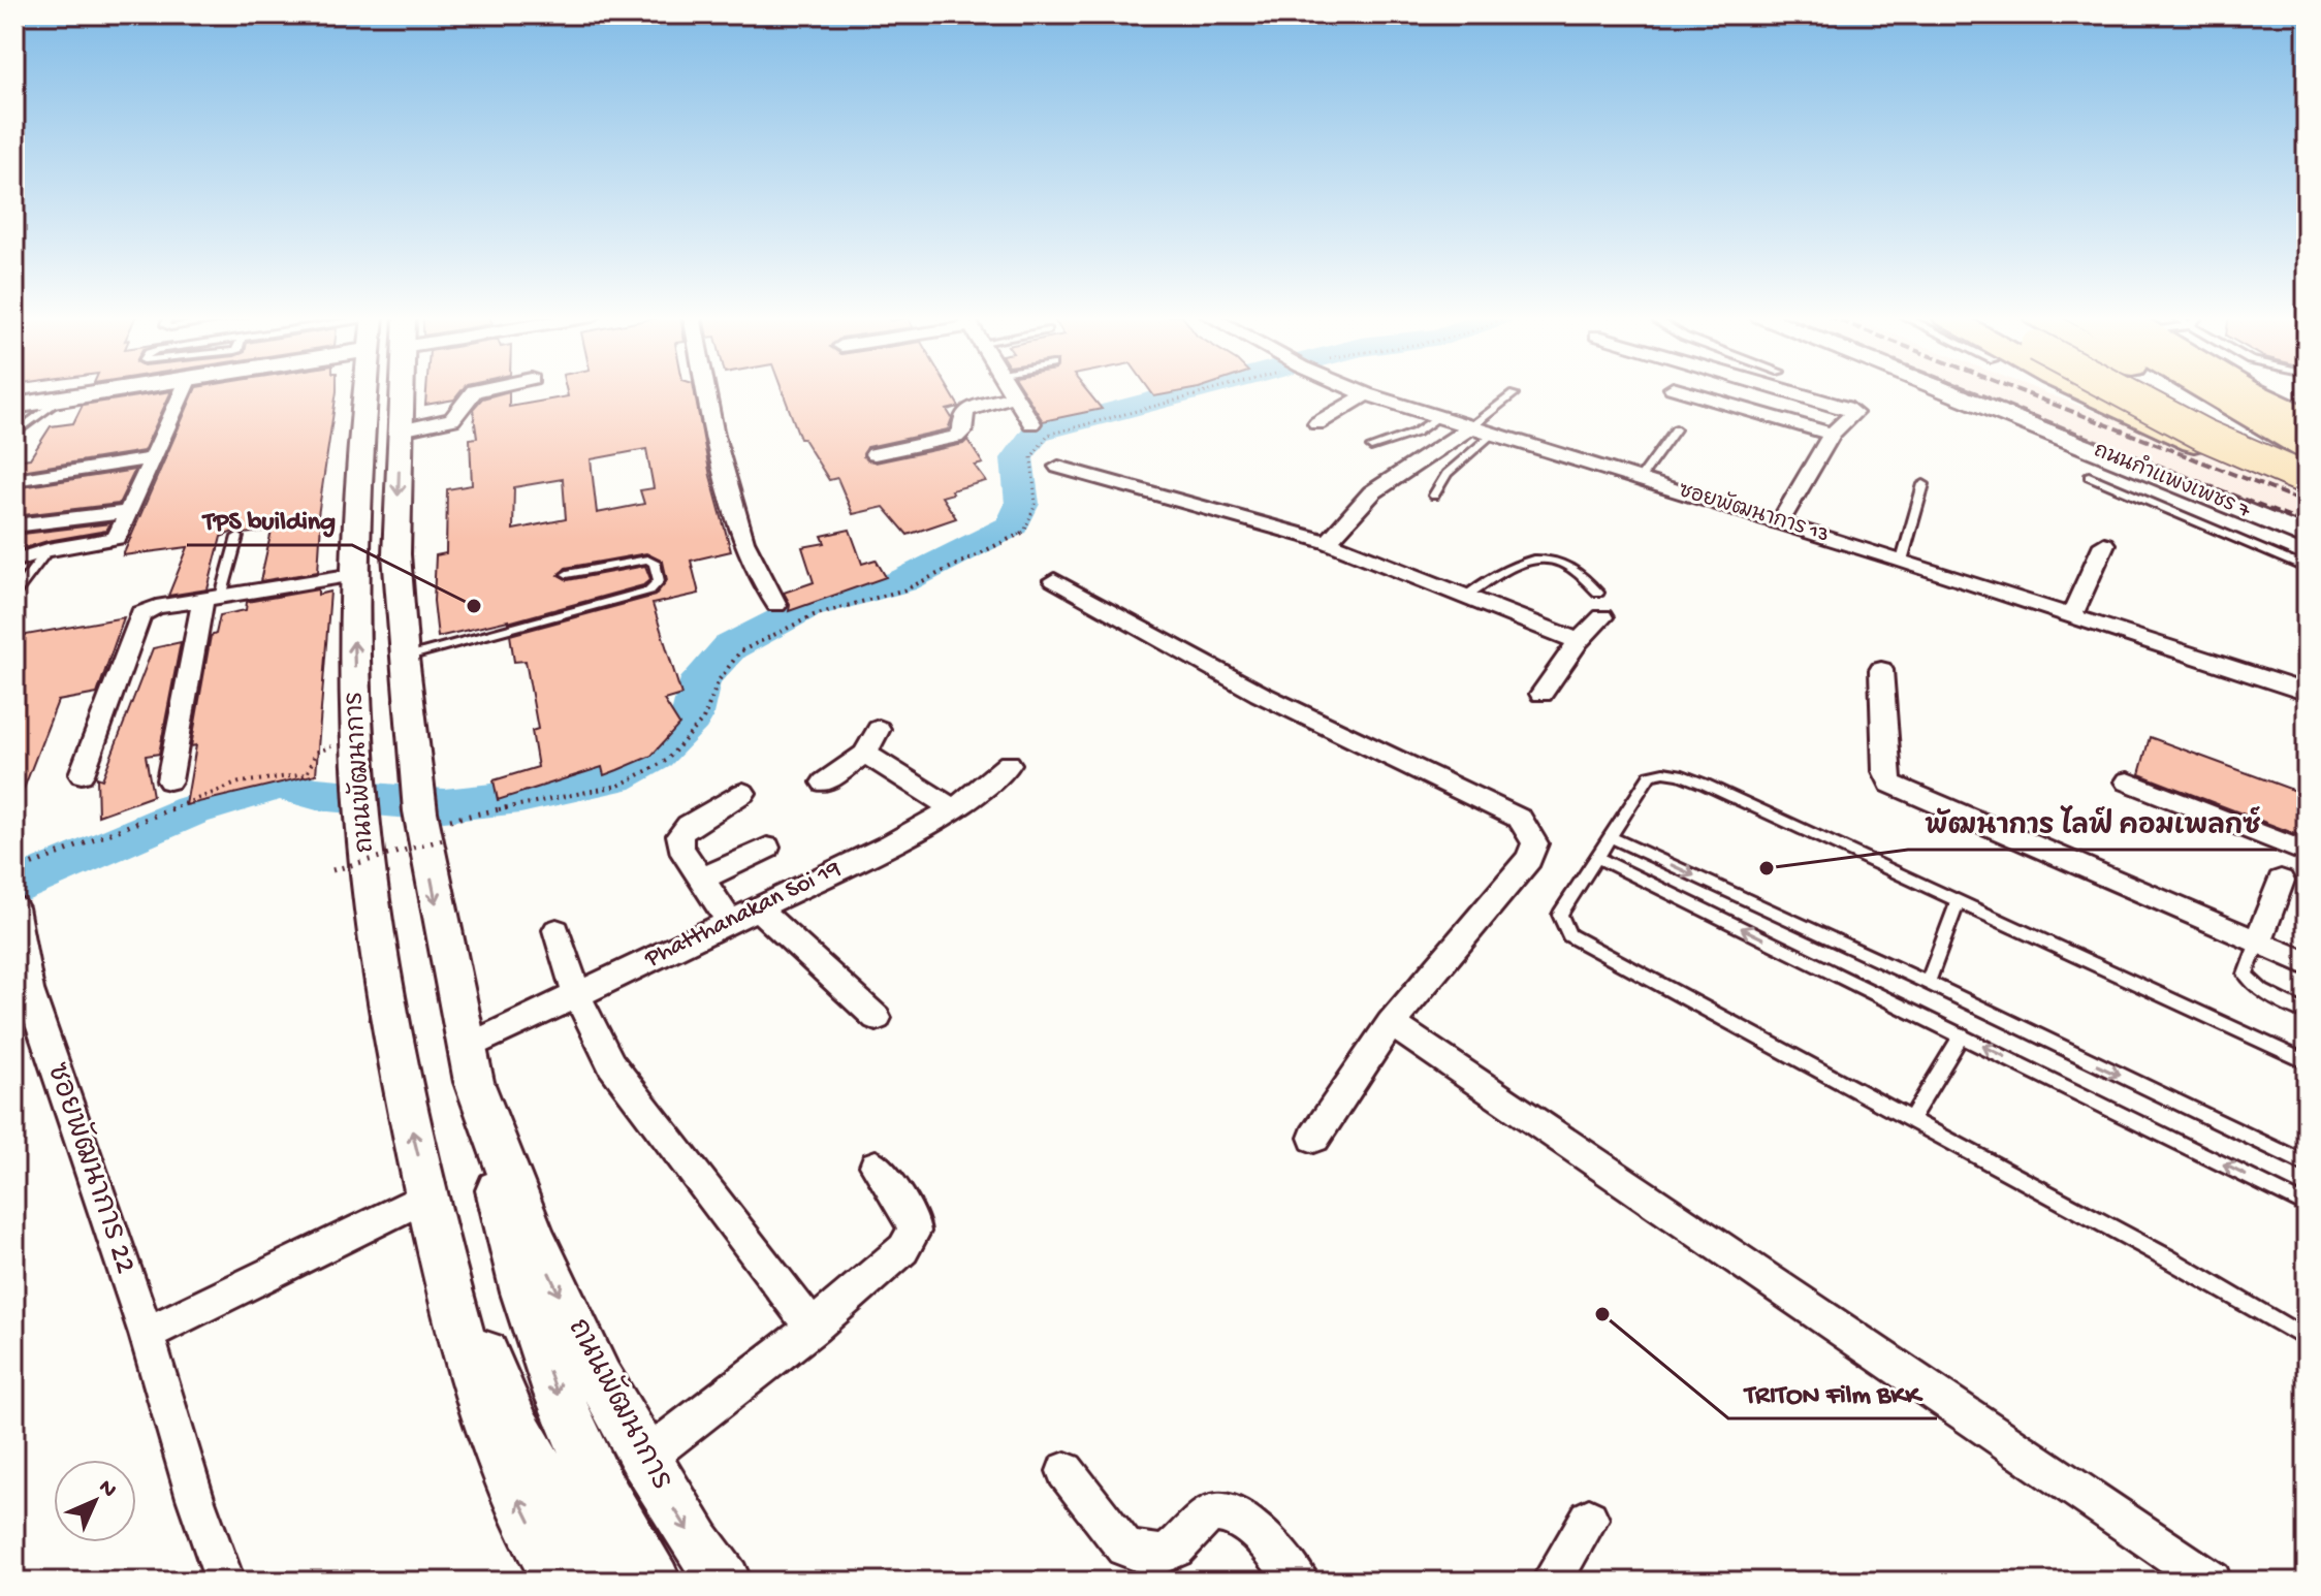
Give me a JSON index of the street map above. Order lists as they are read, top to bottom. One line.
{"streets":{"main road":["ถนนกำแพงเพชร 7","ถนนพัฒนาการ"],"street":["ซอยพัฒนาการ 13","Phatthanakan Soi 19","ซอยพัฒนาการ 22"]},"crossings":[["ถนนพัฒนาการ","Phatthanakan Soi 19"]],"places":["TPS building","พัฒนาการ ไลฟ์ คอมเพลกซ์","TRITON Film BKK"],"north":"top right"}
